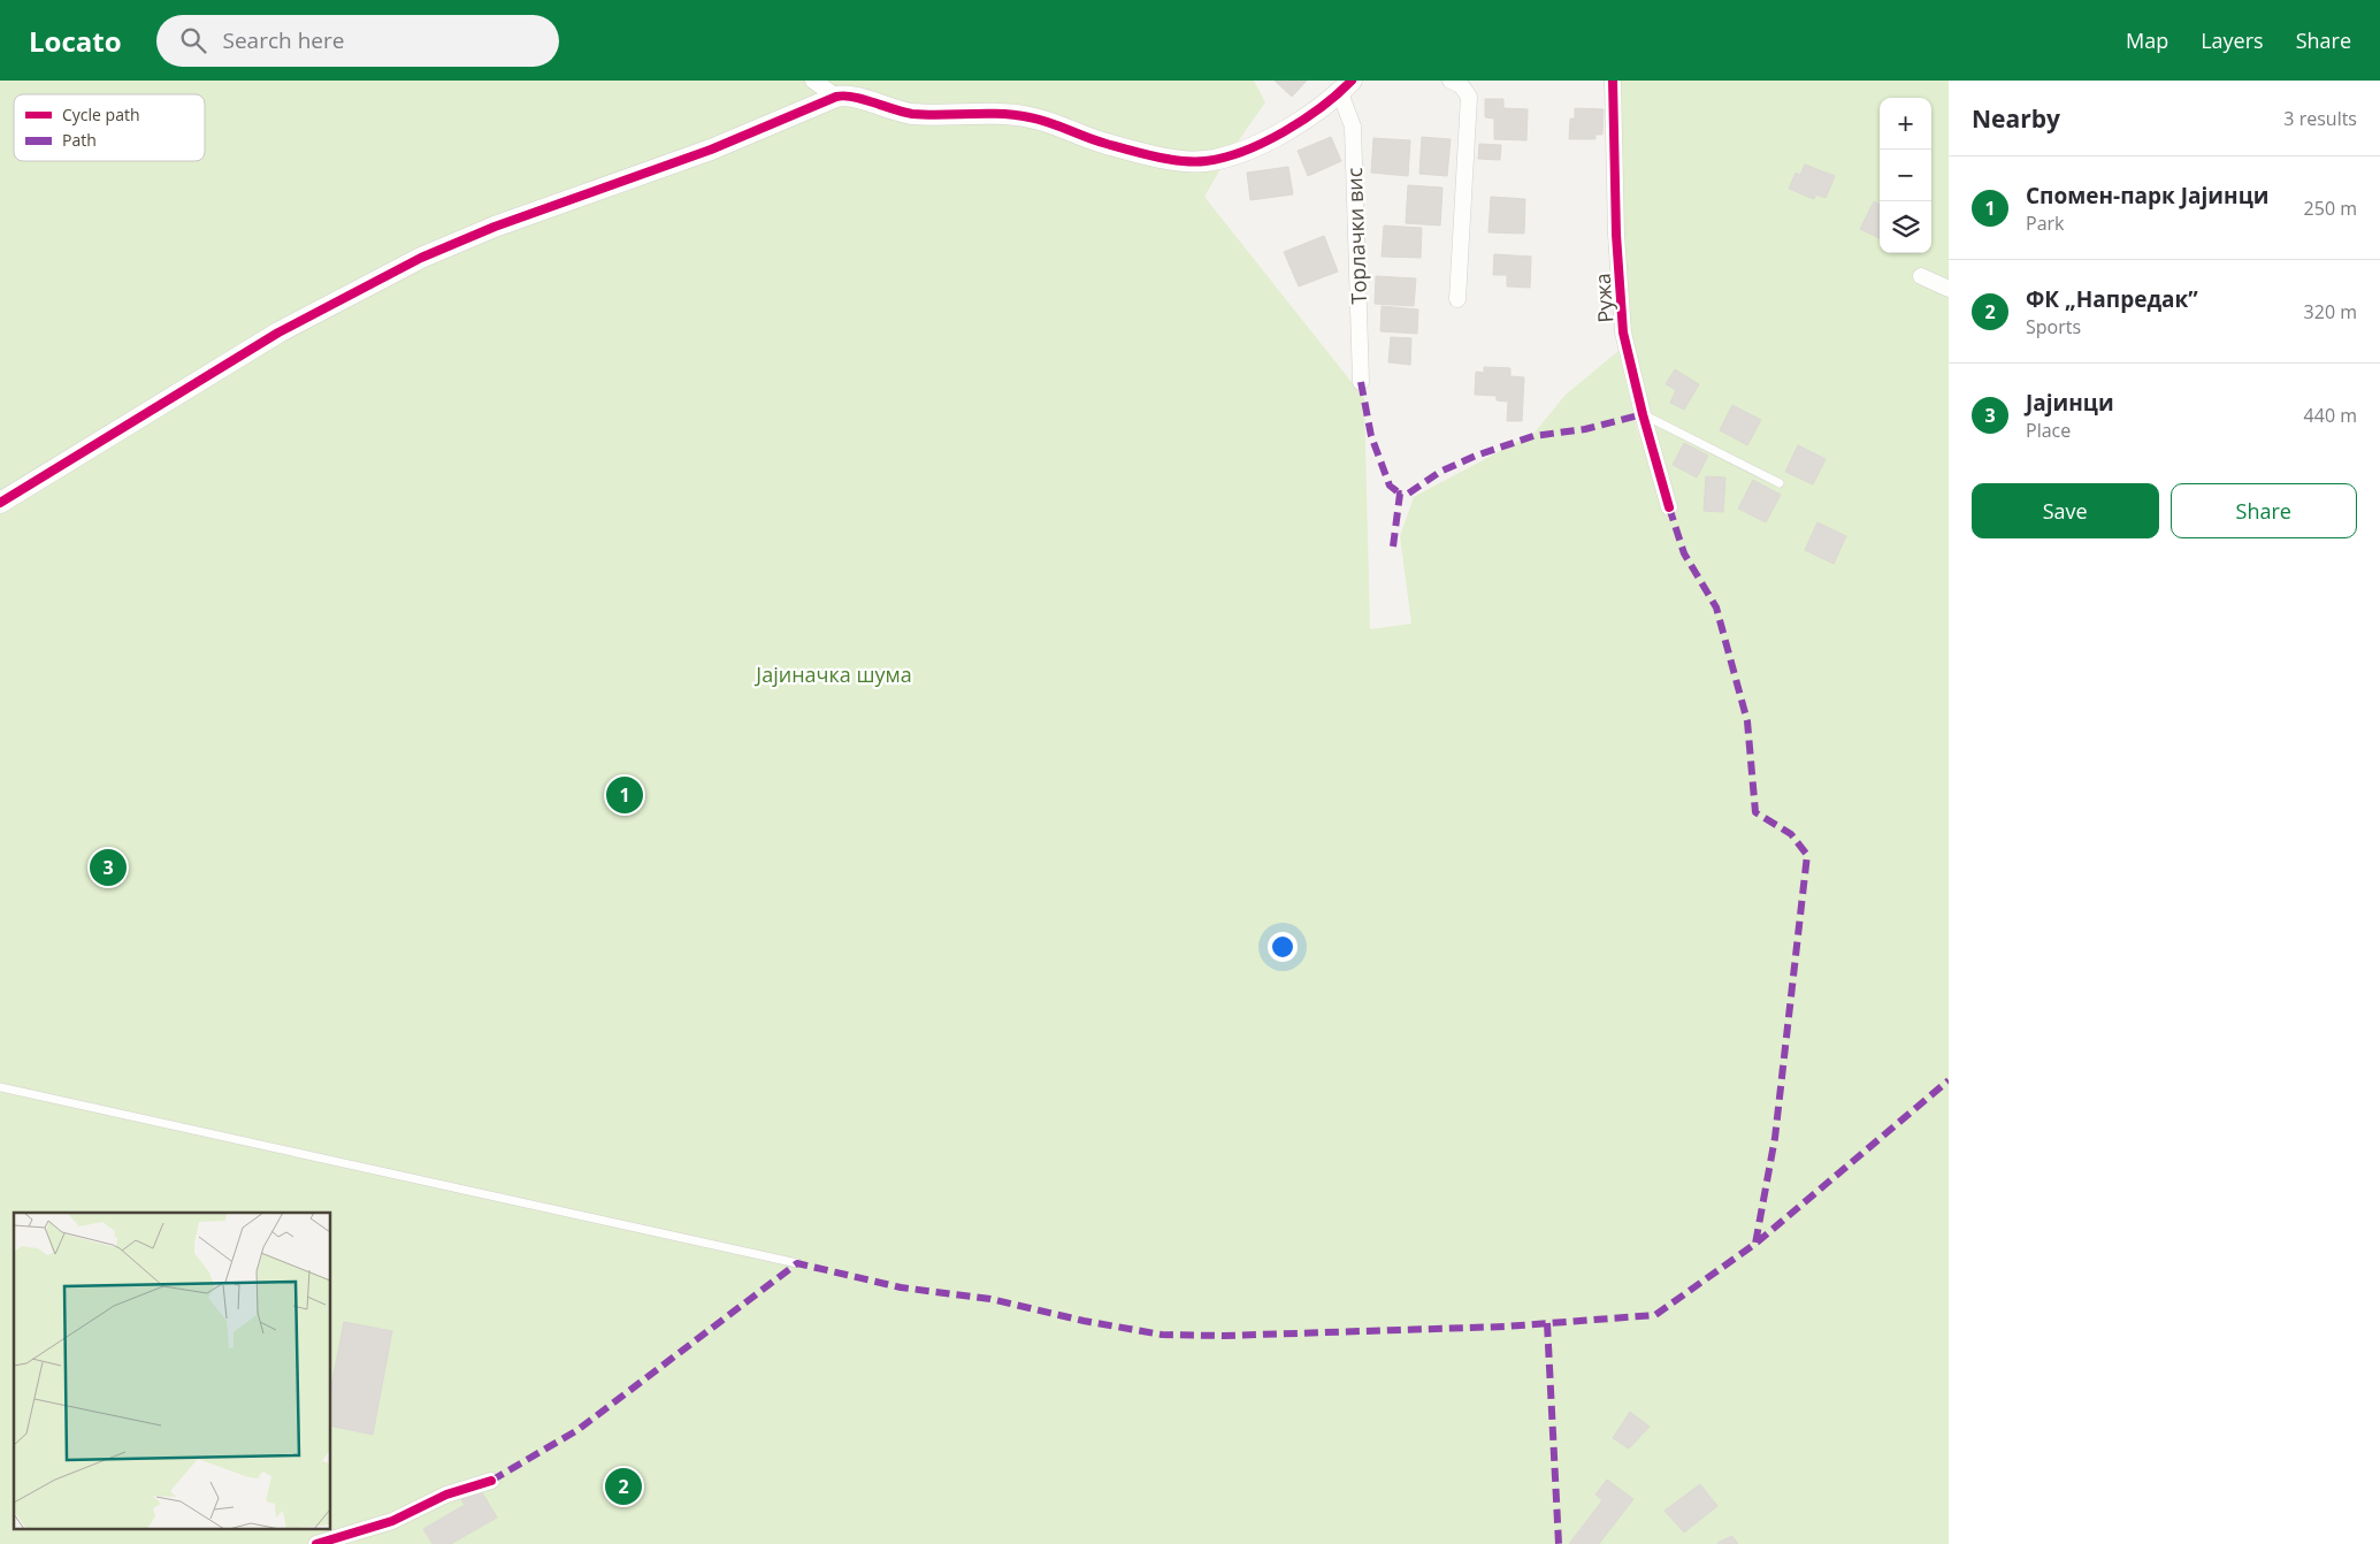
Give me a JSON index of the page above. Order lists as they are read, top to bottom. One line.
{"streets":{"street":["Торлачки вис","Ружа"]},"parks":["Јајиначка шума"],"legend":["Cycle path","Path"],"page":{"header":"Locato","search":"Search here","nav":["Map","Layers","Share"],"heading":["Nearby","3 results"],"map_buttons":["+","−"],"list":[{"mark":"1","name":"Спомен-парк Јајинци","note":"Park","value":"250 m"},{"mark":"2","name":"ФК „Напредак”","note":"Sports","value":"320 m"},{"mark":"3","name":"Јајинци","note":"Place","value":"440 m"}],"buttons":["Save","Share"],"pins":["1","3","2"]}}
